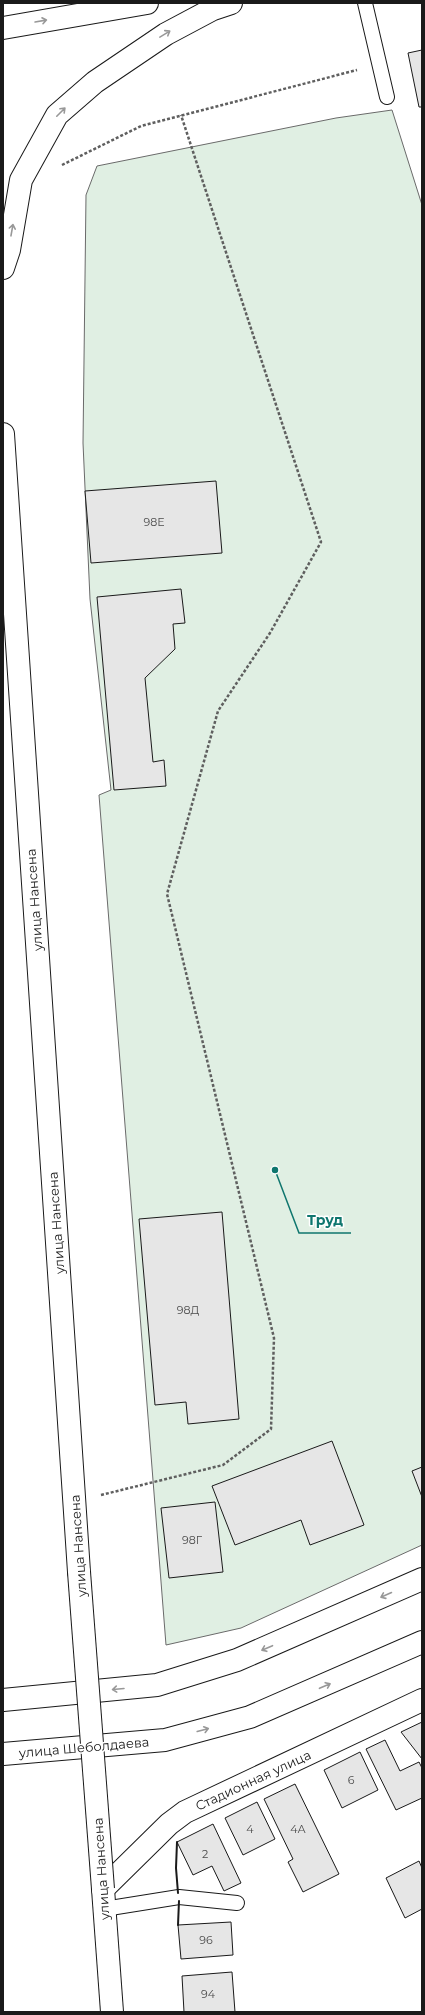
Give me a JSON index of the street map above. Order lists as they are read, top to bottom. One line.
{"streets":{"main road":["улица Нансена","улица Шеболдаева","Стадионная улица"]},"crossings":[["улица Нансена","Стадионная улица"]],"places":["Труд"],"house_numbers":["98Е","98Д","98Г","6","4","4А","2","96","94"]}
